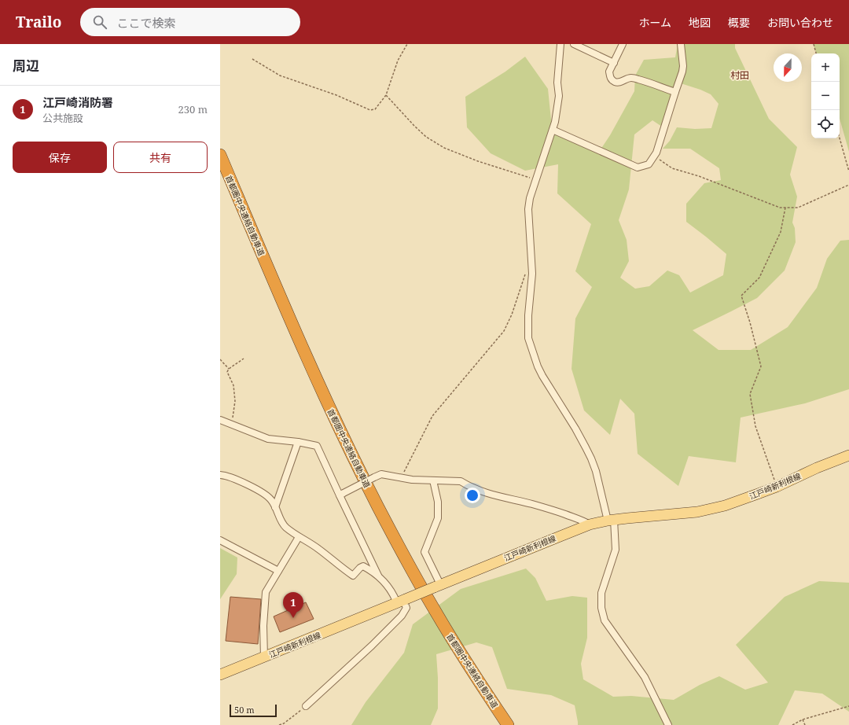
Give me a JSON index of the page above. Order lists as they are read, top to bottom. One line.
{"streets":{"highway":["首都圏中央連絡自動車道"],"main road":["江戸崎新利根線"]},"districts":["村田"],"scale_bar":"50 m","north":"bottom","page":{"header":"Trailo","search":"ここで検索","nav":["ホーム","地図","概要","お問い合わせ"],"heading":"周辺","map_buttons":["+","−"],"list":[{"mark":"1","name":"江戸崎消防署","note":"公共施設","value":"230 m"}],"buttons":["保存","共有"],"pins":"1","scale":"50 m"}}
